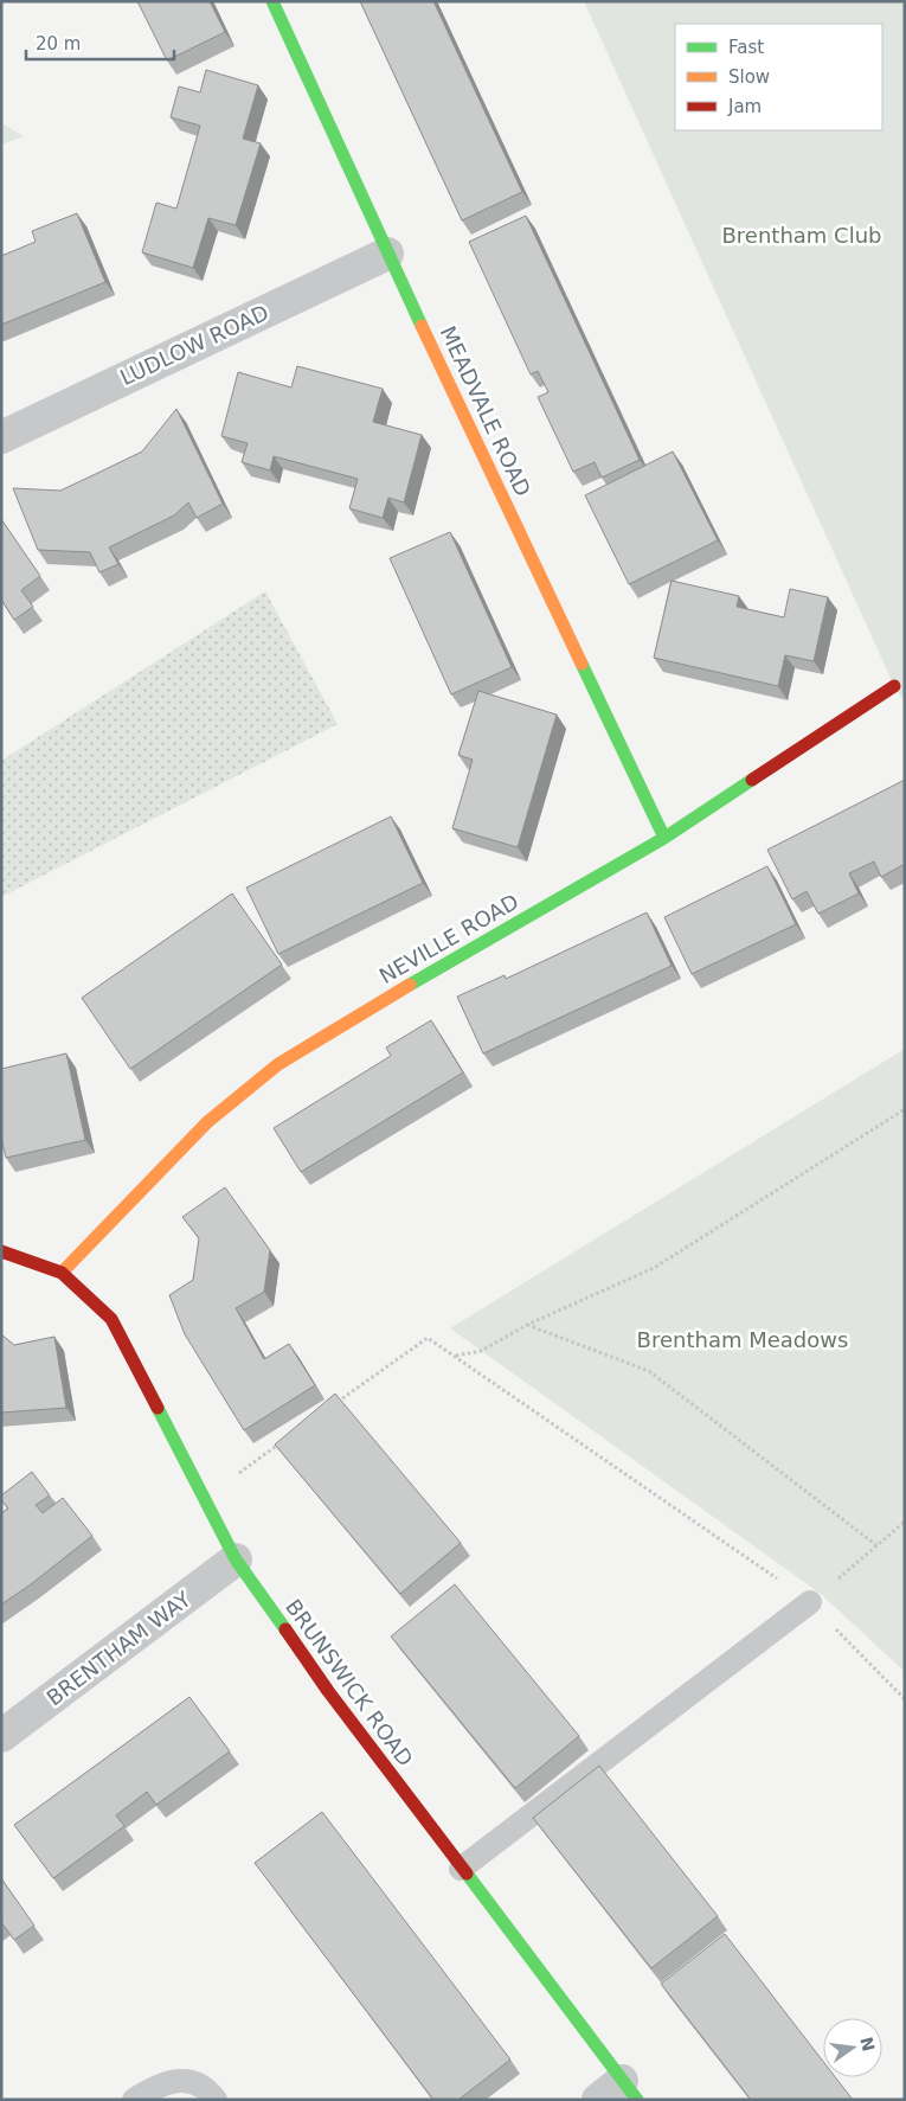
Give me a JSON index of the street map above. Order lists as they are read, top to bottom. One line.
{"streets":{"street":["LUDLOW ROAD","MEADVALE ROAD","NEVILLE ROAD","BRENTHAM WAY","BRUNSWICK ROAD"]},"crossings":[["LUDLOW ROAD","MEADVALE ROAD"],["MEADVALE ROAD","NEVILLE ROAD"],["NEVILLE ROAD","BRUNSWICK ROAD"],["BRENTHAM WAY","BRUNSWICK ROAD"]],"parks":["Brentham Club","Brentham Meadows"],"legend":["Fast","Slow","Jam"],"scale_bar":"20 m","north":"right"}
